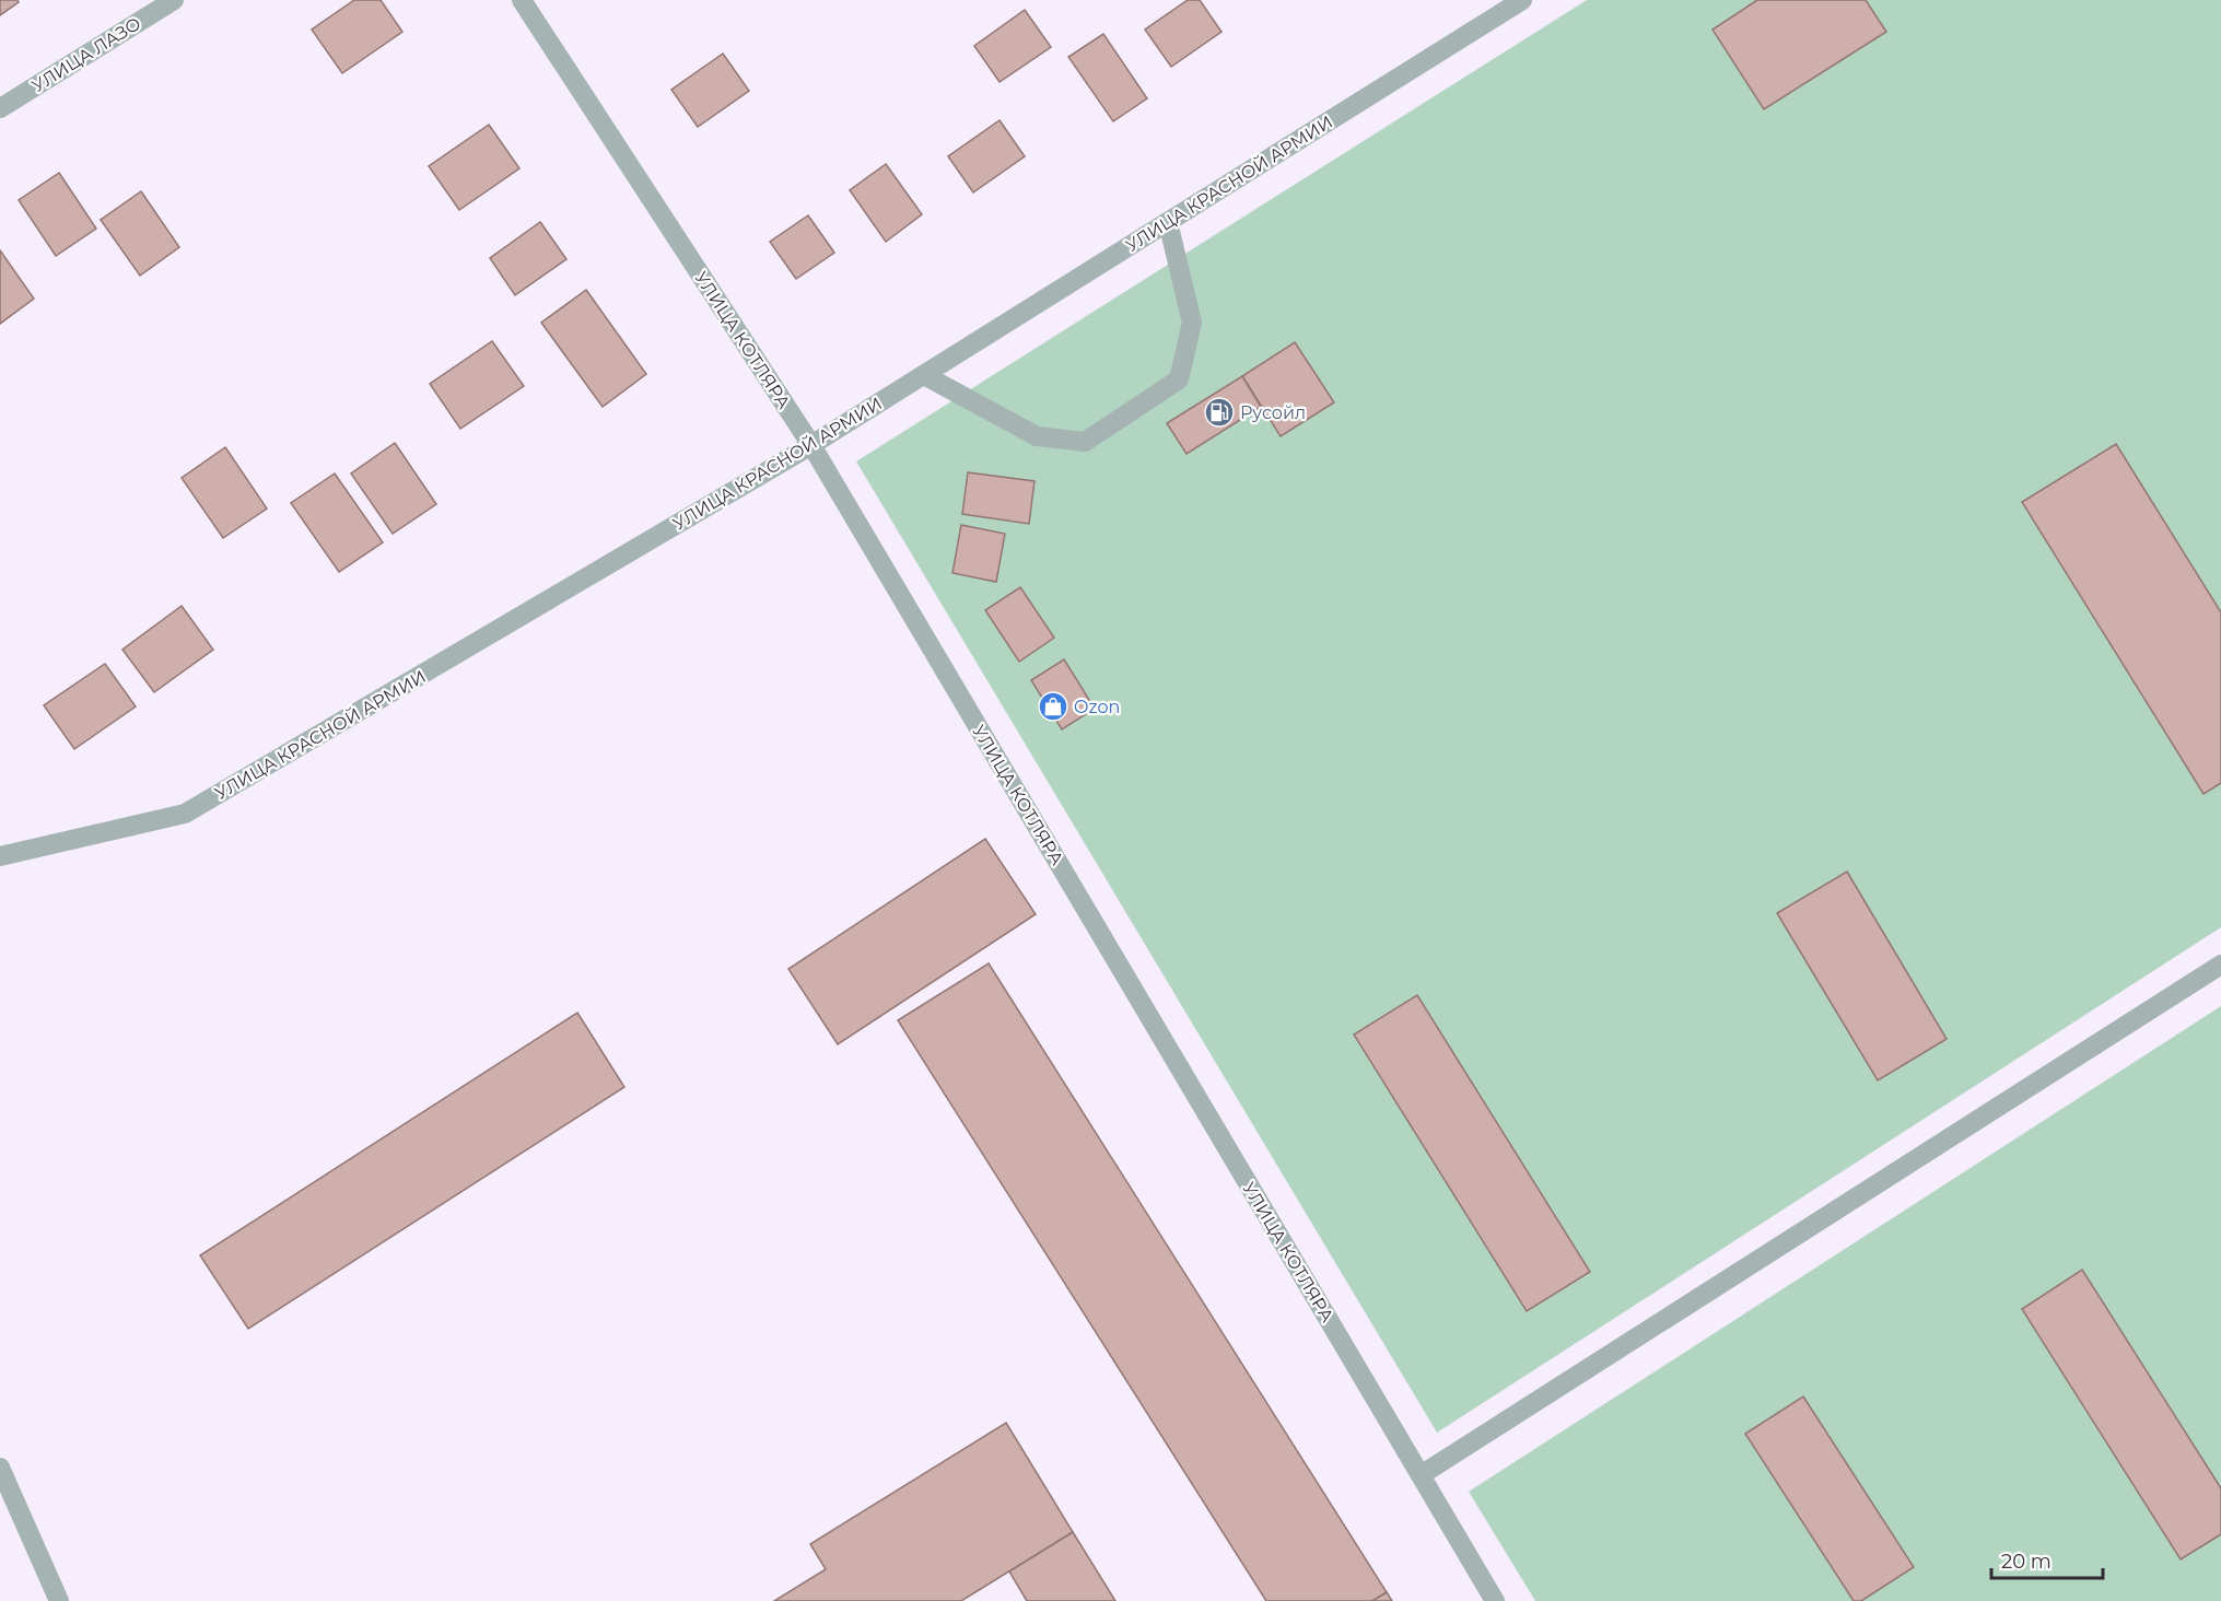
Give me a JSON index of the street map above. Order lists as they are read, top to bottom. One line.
{"streets":{"street":["УЛИЦА ЛАЗО","УЛИЦА КРАСНОЙ АРМИИ","УЛИЦА КОТЛЯРА"]},"crossings":[["УЛИЦА КРАСНОЙ АРМИИ","УЛИЦА КОТЛЯРА"]],"places":{"fuel station":["Русойл"],"shop":["Ozon"]},"scale_bar":"20 m"}
